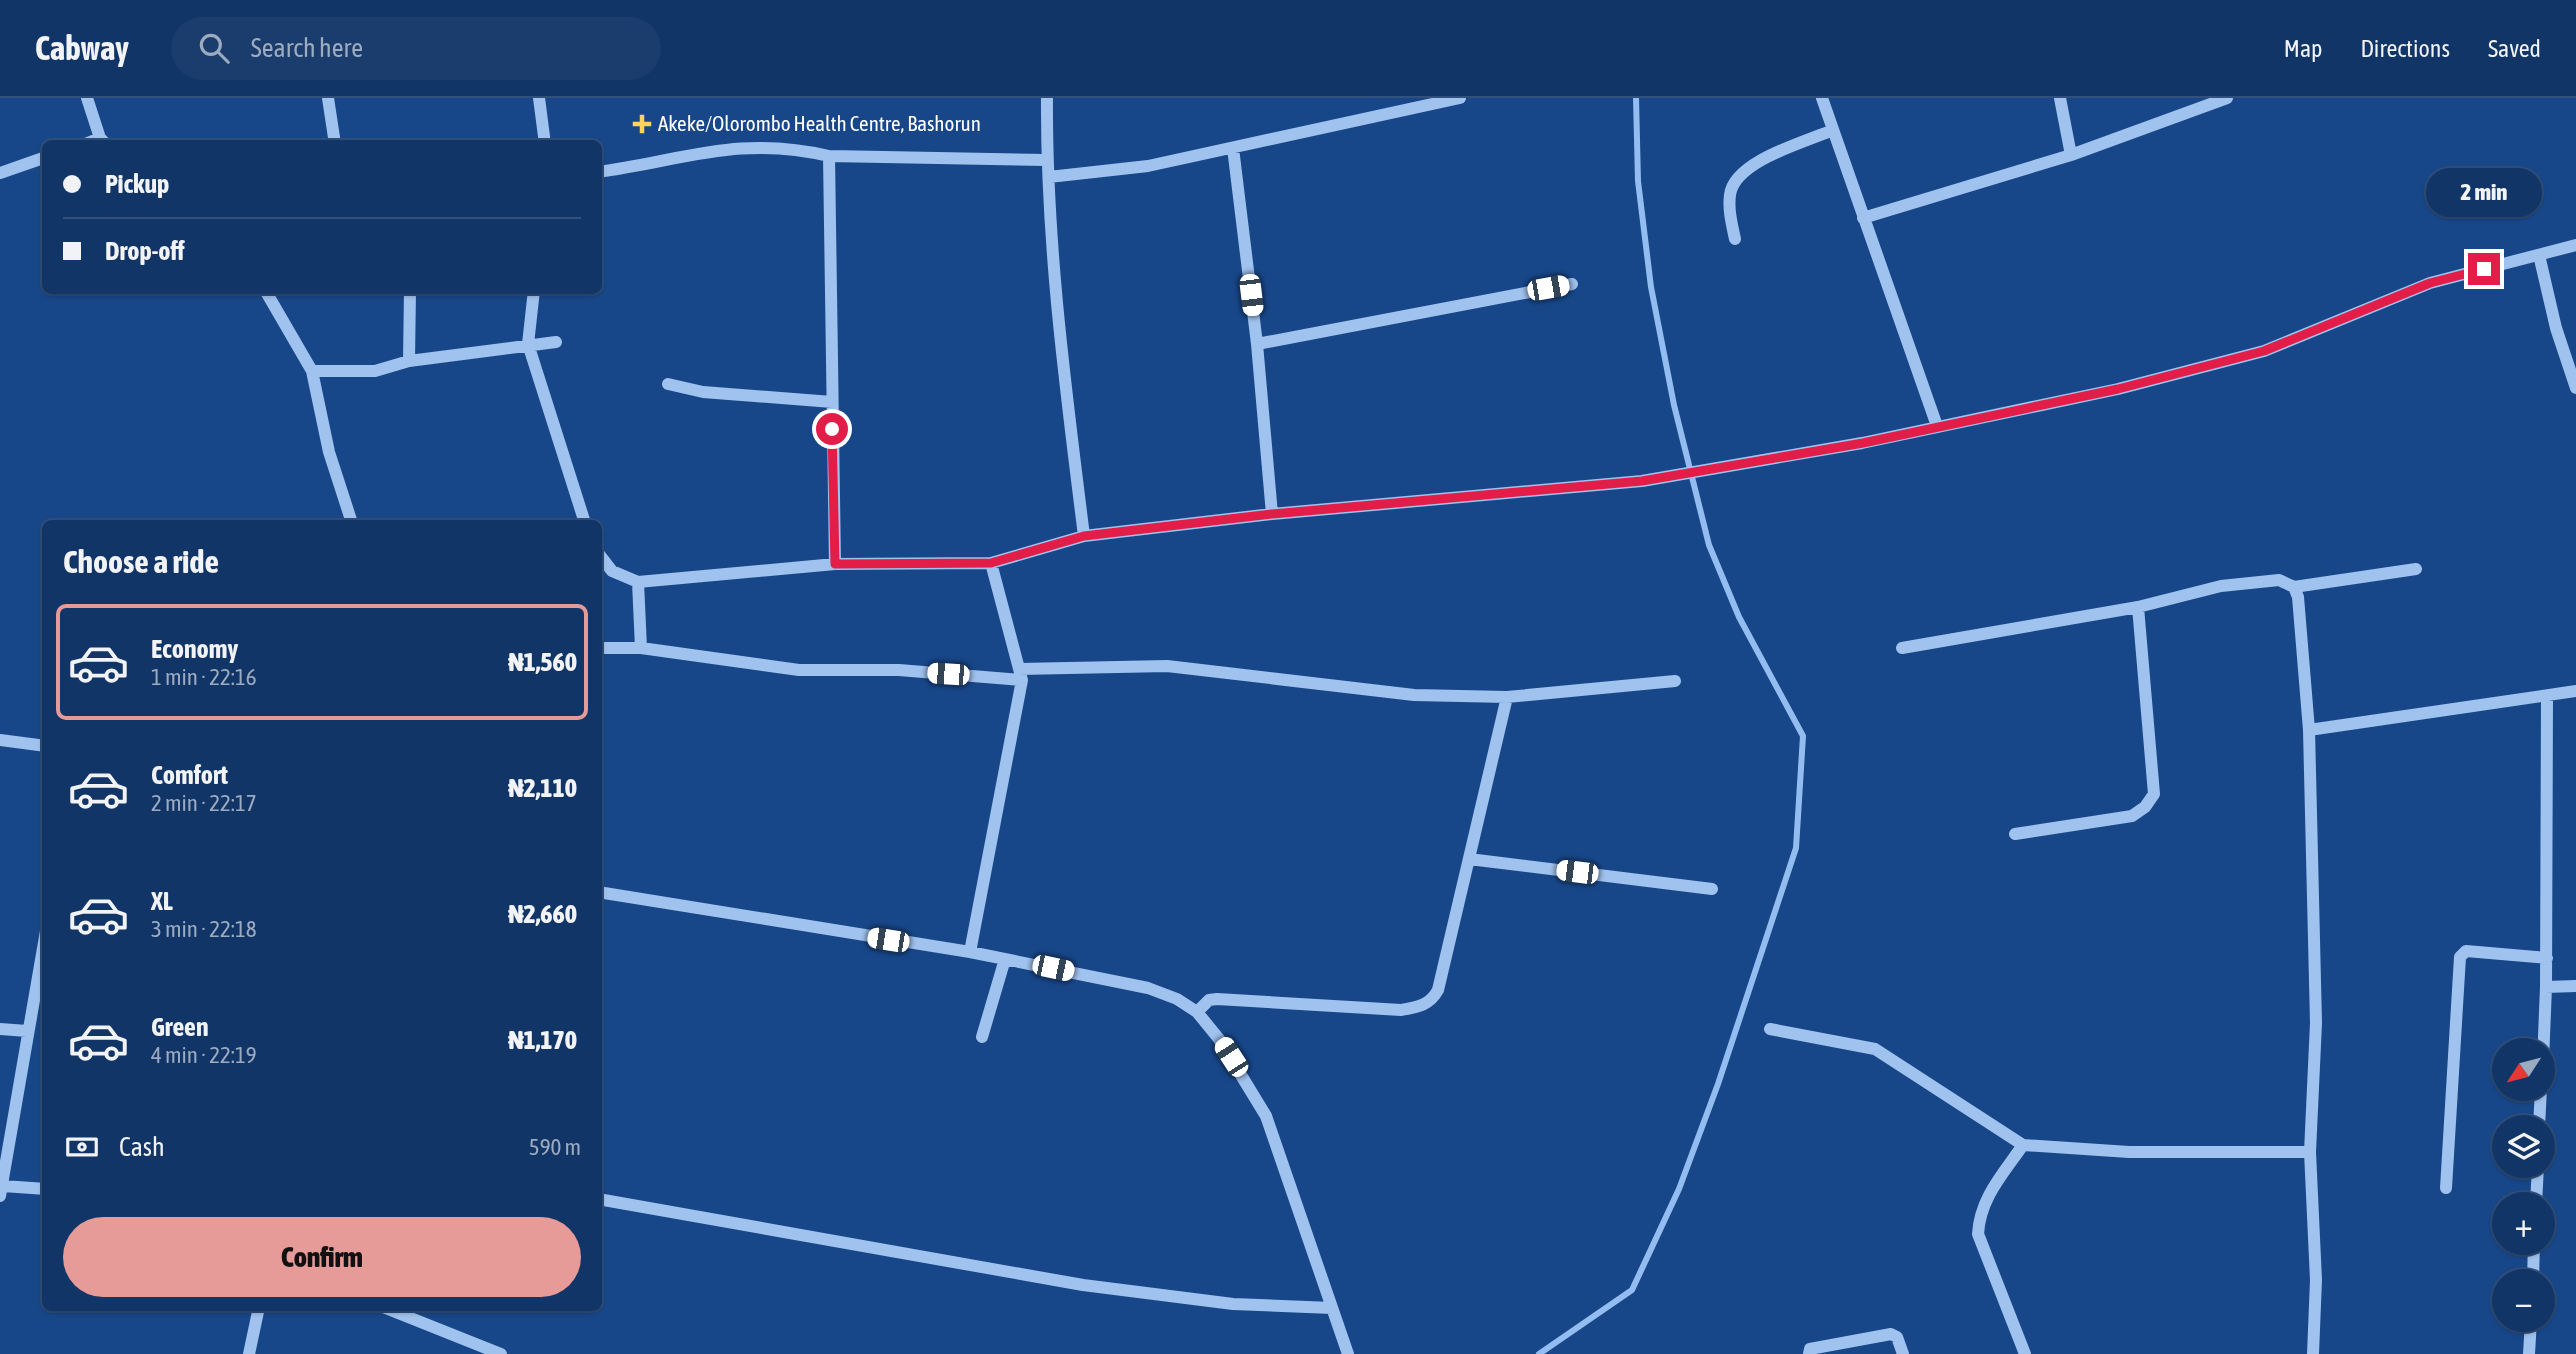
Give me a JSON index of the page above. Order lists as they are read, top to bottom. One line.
{"places":{"health":["Akeke/Olorombo Health Centre, Bashorun"]},"north":"bottom left","page":{"header":"Cabway","search":"Search here","nav":["Map","Directions","Saved"],"banner":["Pickup","Drop-off"],"bubble":"2 min","heading":"Choose a ride","list":[{"name":"Economy","note":"1 min · 22:16","value":"₦1,560"},{"name":"Comfort","note":"2 min · 22:17","value":"₦2,110"},{"name":"XL","note":"3 min · 22:18","value":"₦2,660"},{"name":"Green","note":"4 min · 22:19","value":"₦1,170"}],"map_buttons":["+","−"],"pay":["Cash","590 m"],"buttons":"Confirm"}}
